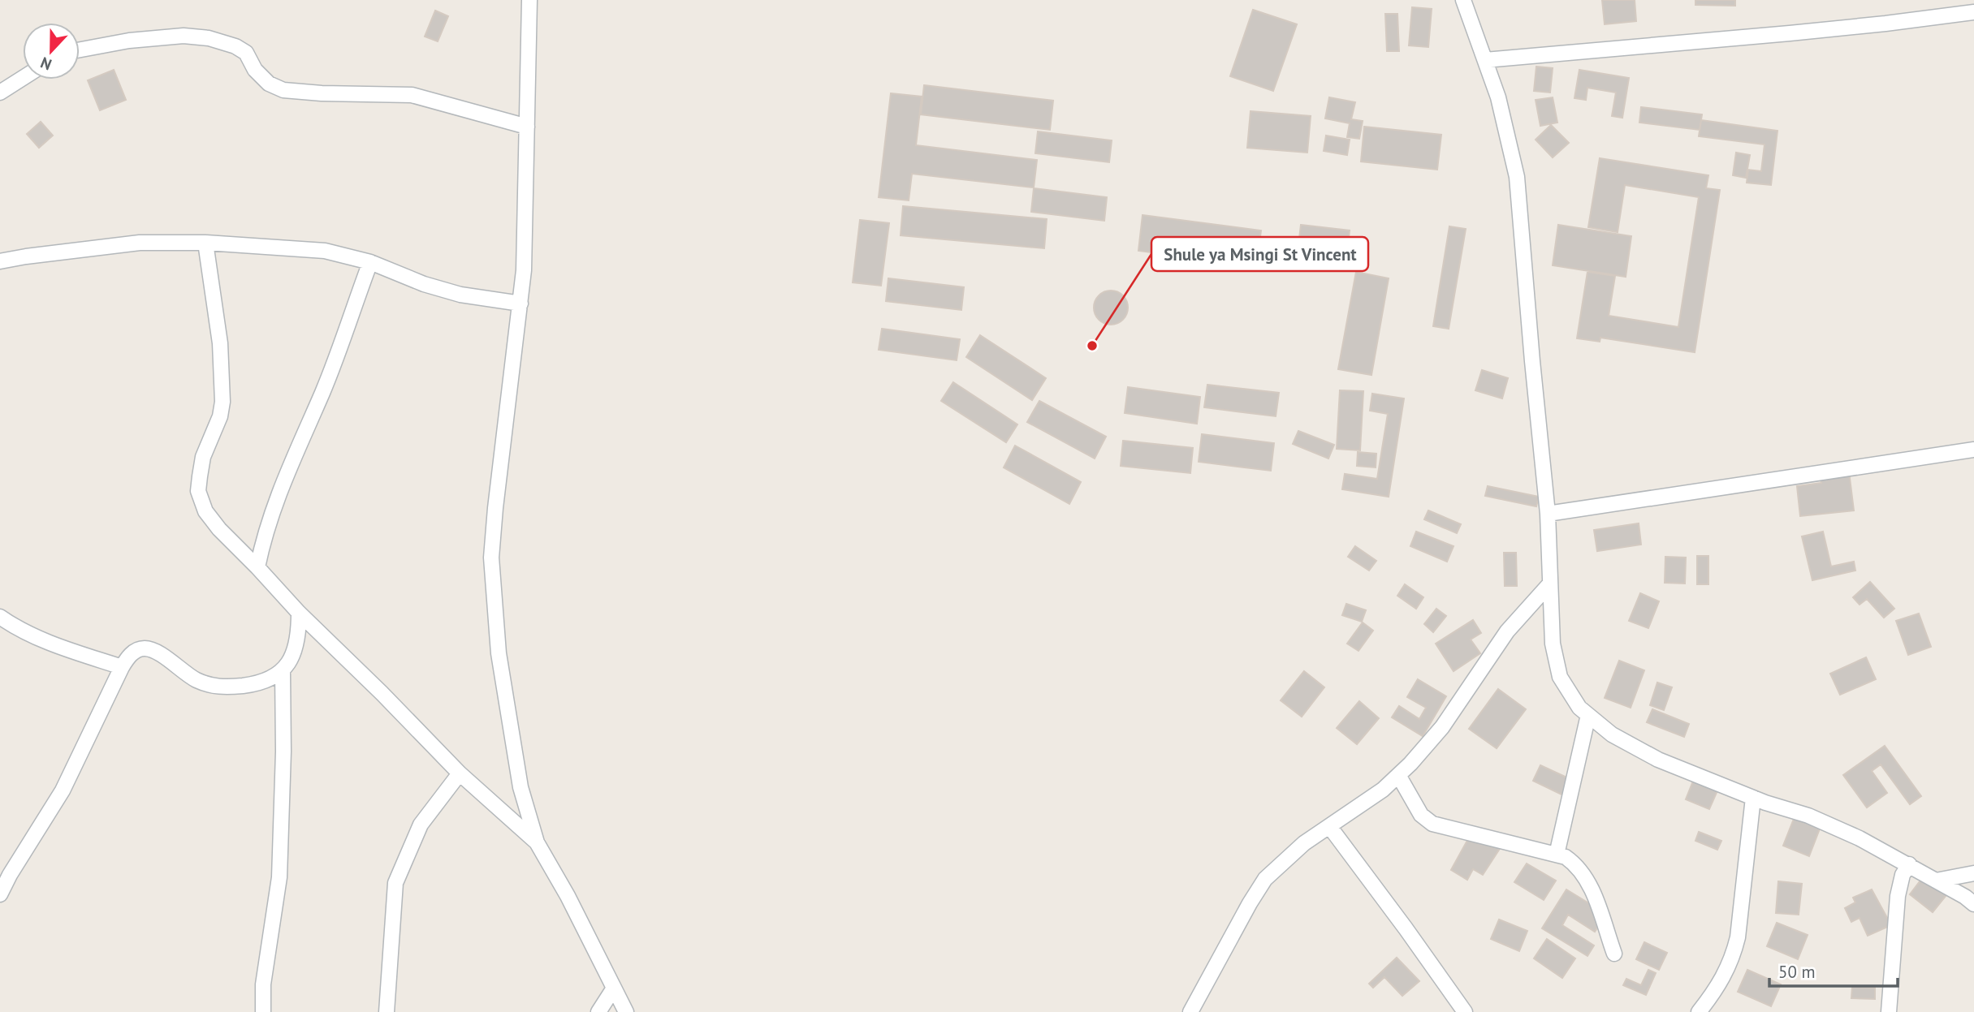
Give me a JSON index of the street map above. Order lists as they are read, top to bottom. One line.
{"places":["Shule ya Msingi St Vincent"],"scale_bar":"50 m","north":"bottom"}
